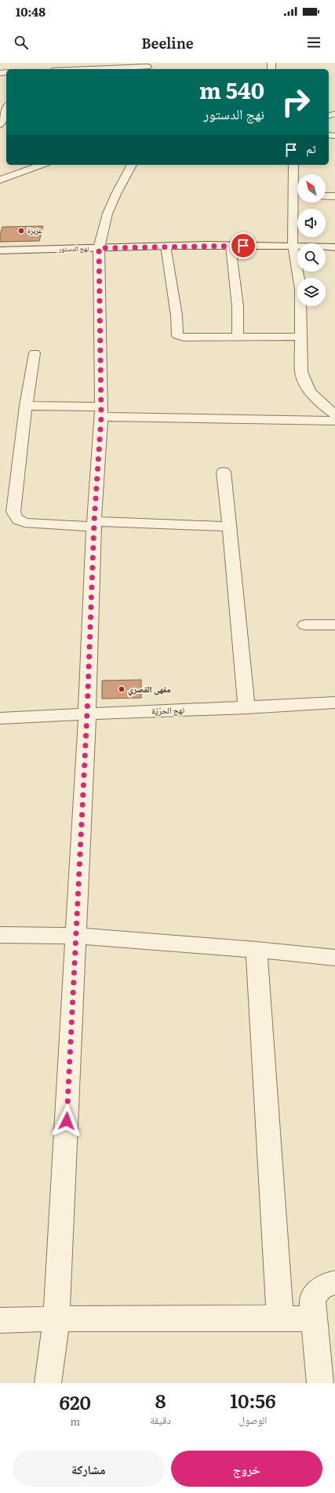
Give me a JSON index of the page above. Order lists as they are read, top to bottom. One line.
{"streets":{"street":["نهج الدستور","نهج الحرّيّة"]},"places":["عزيزة","مقهى القصري"],"north":"top left","page":{"status":"10:48","header":"Beeline","turn":["540 m","نهج الدستور"],"then":"ثم","eta":["10:56","الوصول","8","دقيقة","620","m"],"buttons":["خروج","مشاركة"]}}
